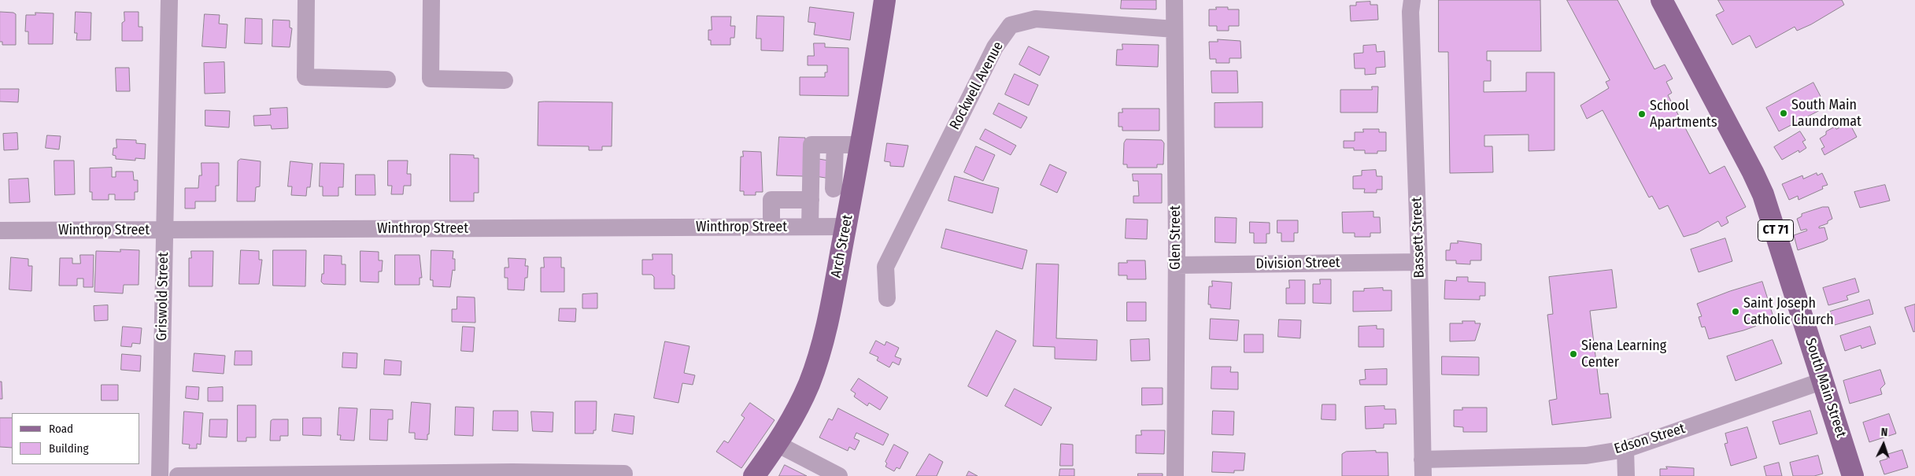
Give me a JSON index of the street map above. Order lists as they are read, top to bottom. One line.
{"streets":{"main road":["CT 71","Arch Street","South Main Street"],"street":["Rockwell Avenue","Winthrop Street","Glen Street","Bassett Street","Division Street","Griswold Street","Edson Street"]},"crossings":[["Rockwell Avenue","Glen Street"],["Winthrop Street","Arch Street"],["Winthrop Street","Griswold Street"],["Glen Street","Division Street"],["Bassett Street","Division Street"],["Bassett Street","Edson Street"],["South Main Street","Edson Street"]],"places":["South Main Laundromat","School Apartments","Saint Joseph Catholic Church","Siena Learning Center"],"legend":["Road","Building"],"north":"top"}
